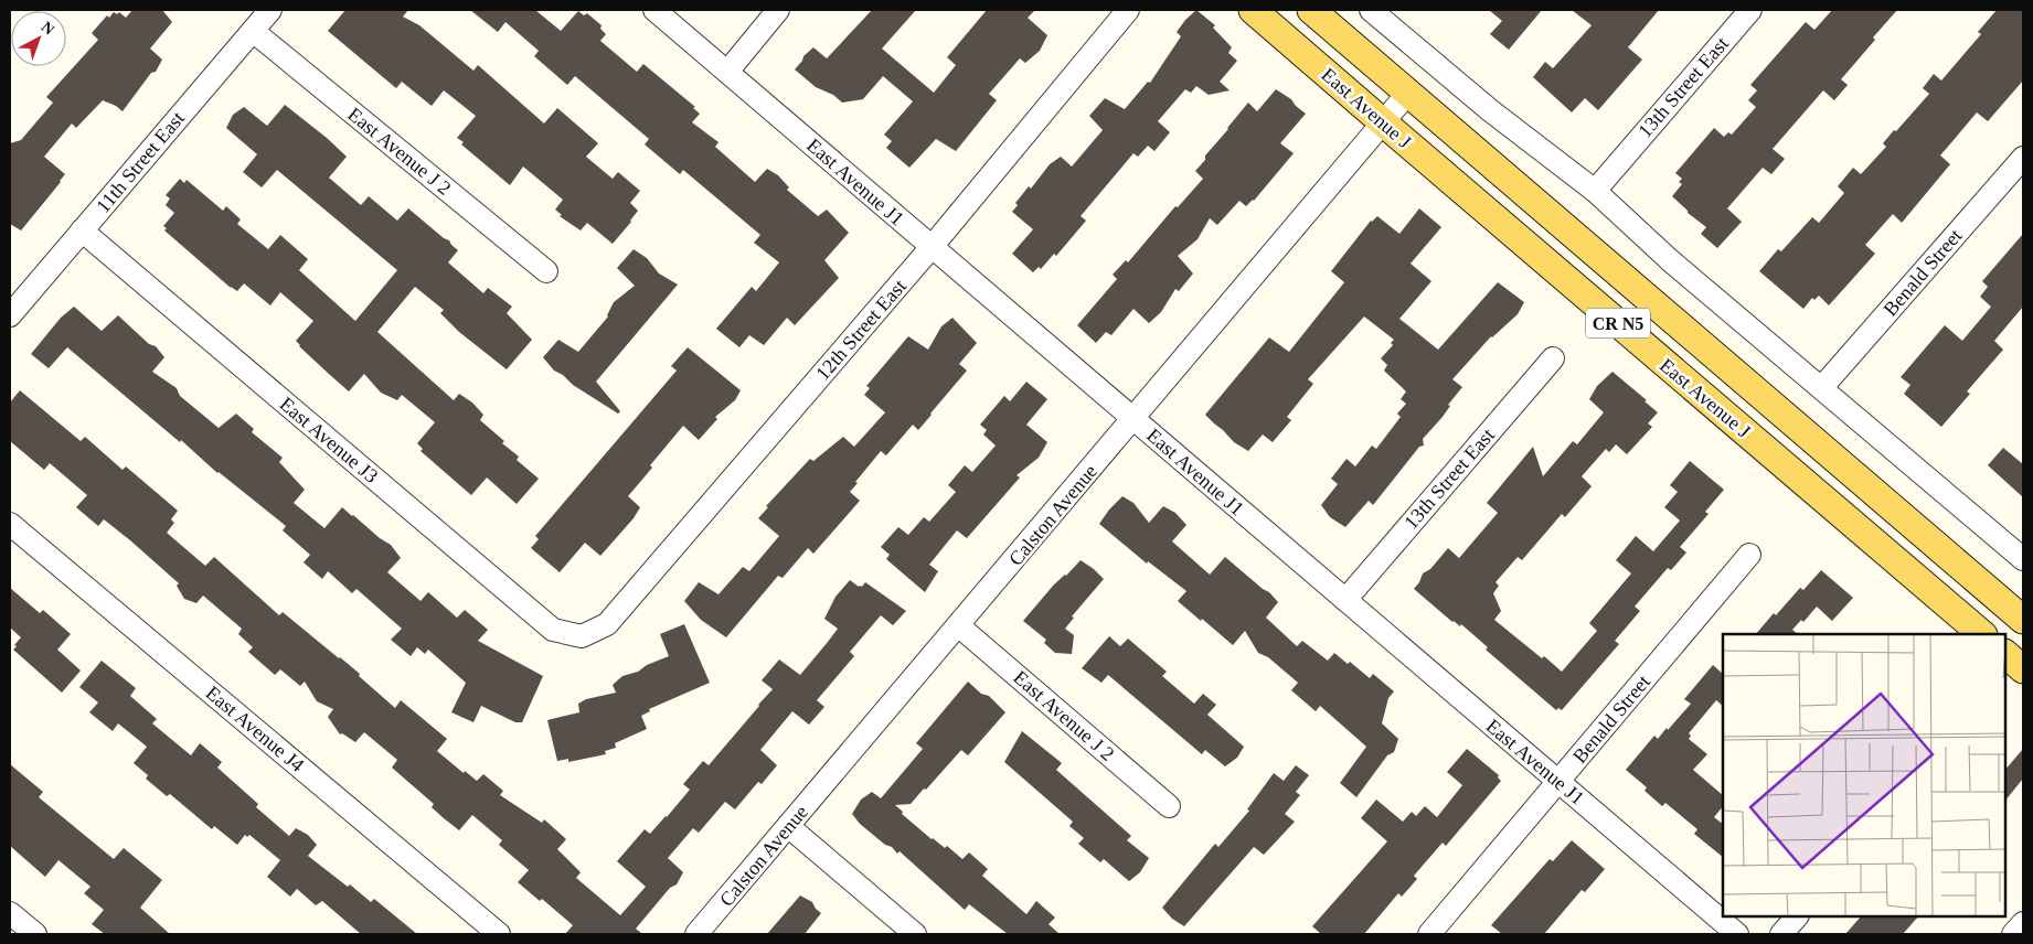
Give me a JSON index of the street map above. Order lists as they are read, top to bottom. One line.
{"streets":{"main road":["East Avenue J","CR N5"],"street":["13th Street East","East Avenue J 2","11th Street East","East Avenue J1","Benald Street","12th Street East","East Avenue J3","Calston Avenue","East Avenue J4"]},"crossings":[["13th Street East","East Avenue J1"],["East Avenue J","Calston Avenue"],["East Avenue J 2","11th Street East"],["East Avenue J 2","Calston Avenue"],["11th Street East","East Avenue J3"],["East Avenue J1","Benald Street"],["East Avenue J1","12th Street East"],["East Avenue J1","Calston Avenue"],["12th Street East","East Avenue J3"]],"north":"top right"}
